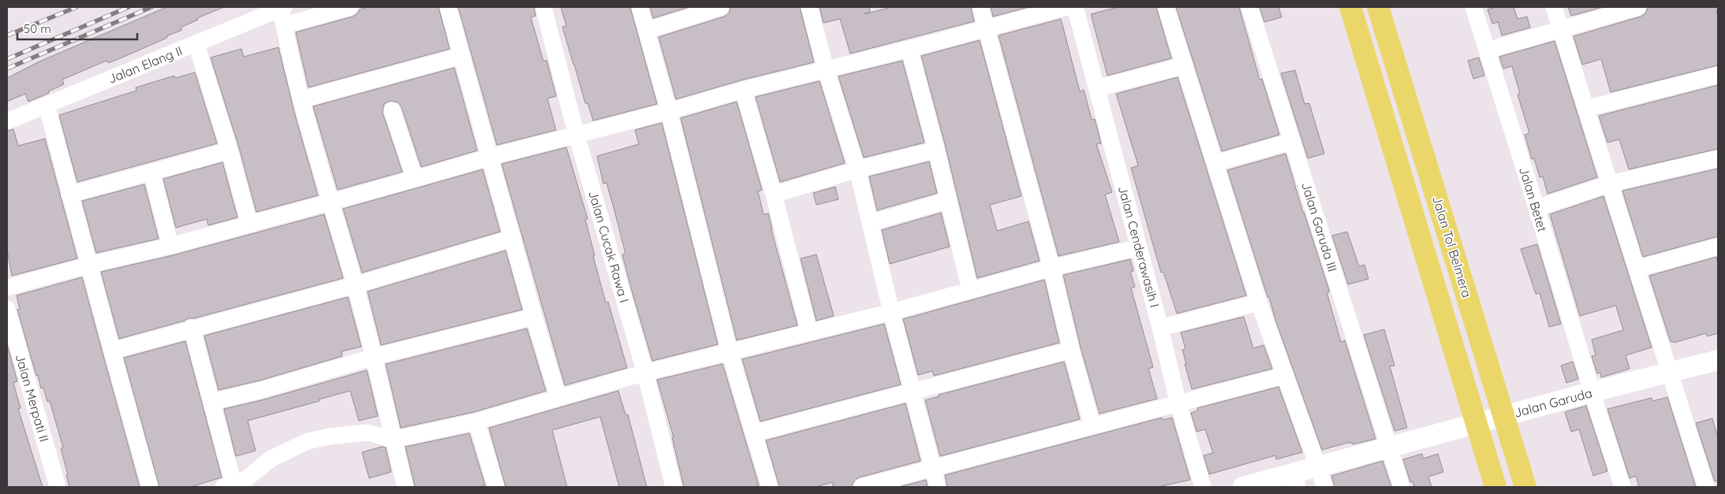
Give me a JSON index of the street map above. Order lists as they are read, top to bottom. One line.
{"streets":{"highway":["Jalan Tol Belmera"],"street":["Jalan Elang II","Jalan Betet","Jalan Garuda III","Jalan Cucak Rawa I","Jalan Cenderawasih I","Jalan Merpati II","Jalan Garuda"]},"crossings":[["Jalan Betet","Jalan Garuda"],["Jalan Garuda III","Jalan Garuda"]],"scale_bar":"50 m"}
